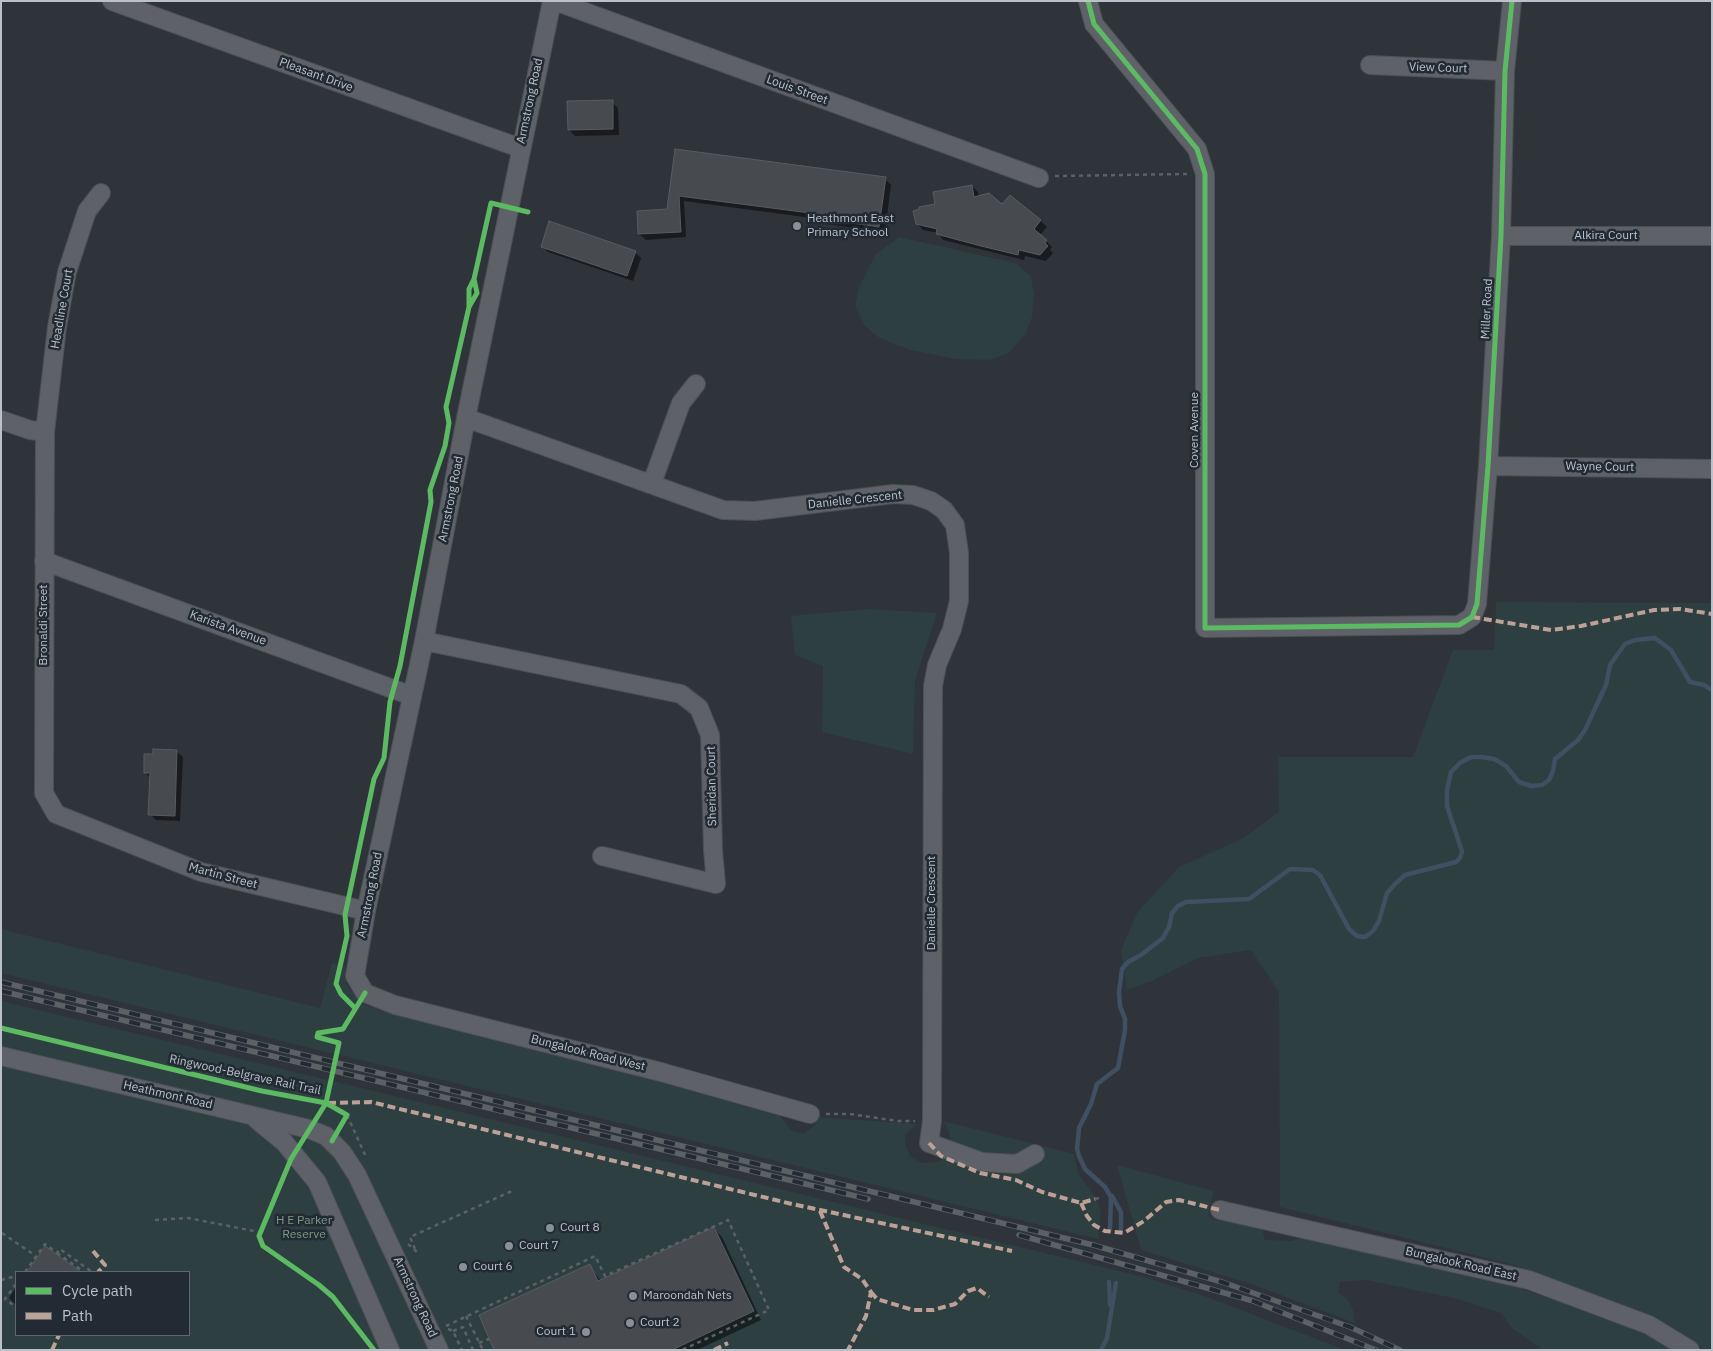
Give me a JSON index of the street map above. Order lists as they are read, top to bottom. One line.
{"streets":{"street":["View Court","Pleasant Drive","Louis Street","Armstrong Road","Alkira Court","Headline Court","Miller Road","Coven Avenue","Wayne Court","Danielle Crescent","Bronaldi Street","Karista Avenue","Sheridan Court","Martin Street","Bungalook Road West","Heathmont Road","Bungalook Road East"],"cycle path":["Ringwood-Belgrave Rail Trail"]},"crossings":[["View Court","Miller Road"],["Pleasant Drive","Armstrong Road"],["Louis Street","Armstrong Road"],["Armstrong Road","Danielle Crescent"],["Armstrong Road","Karista Avenue"],["Armstrong Road","Sheridan Court"],["Armstrong Road","Martin Street"],["Armstrong Road","Bungalook Road West"],["Armstrong Road","Heathmont Road"],["Alkira Court","Miller Road"],["Headline Court","Bronaldi Street"],["Miller Road","Coven Avenue"],["Miller Road","Wayne Court"],["Bronaldi Street","Karista Avenue"],["Bronaldi Street","Martin Street"]],"parks":["H E Parker Reserve"],"places":["Heathmont East Primary School","Court 8","Court 7","Court 6","Maroondah Nets","Court 2","Court 1"],"legend":["Cycle path","Path"]}
